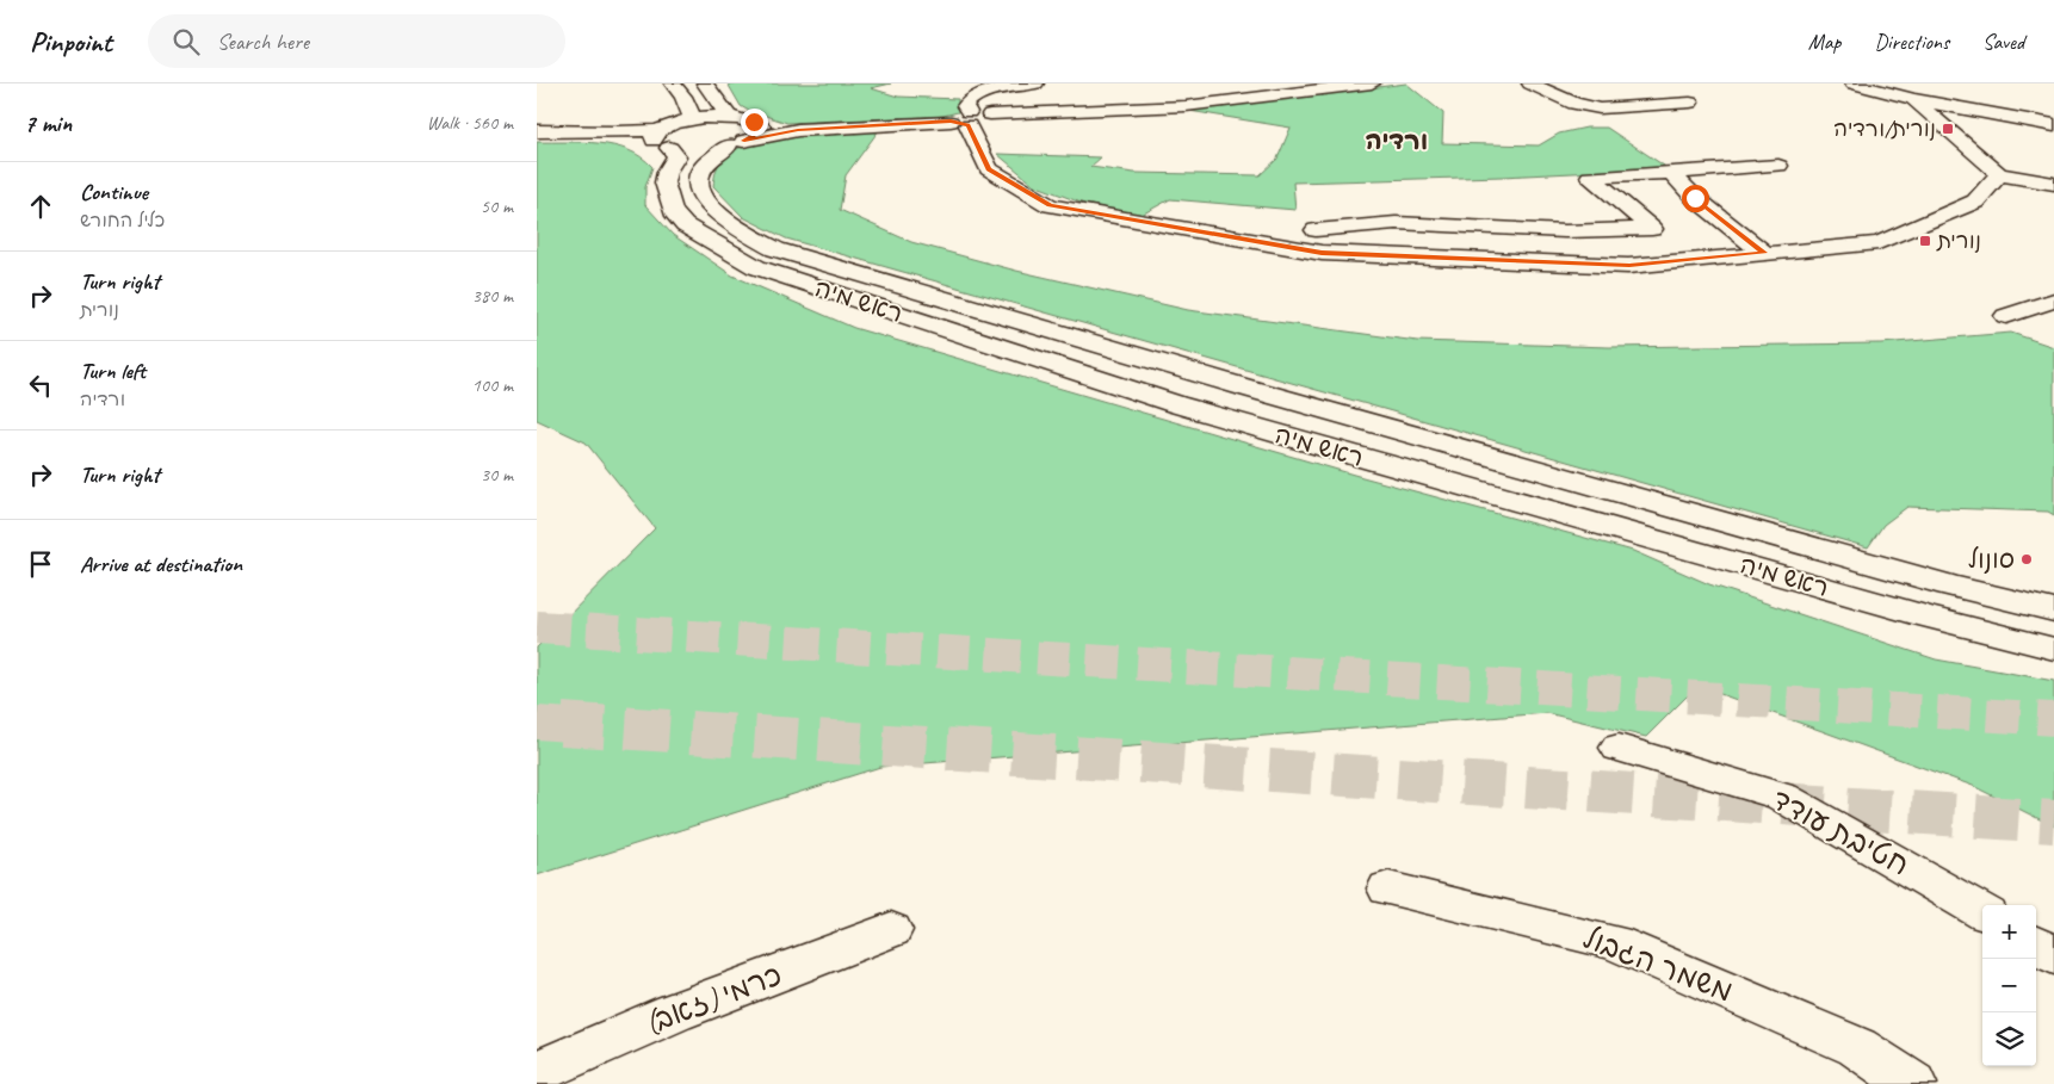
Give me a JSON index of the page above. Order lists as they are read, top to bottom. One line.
{"streets":{"street":["ראש מיה","חטיבת עודד","משמר הגבול","כרמי (זאב)"]},"districts":["ורדיה"],"places":{"transit":["נורית/ורדיה","נורית"],"other":["סונול"]},"page":{"header":"Pinpoint","search":"Search here","nav":["Map","Directions","Saved"],"heading":["7 min","Walk · 560 m"],"list":[["Continue","כליל החורש","50 m"],["Turn right","נורית","380 m"],["Turn left","ורדיה","100 m"],["Turn right","30 m"],"Arrive at destination"],"map_buttons":["+","−"]}}
